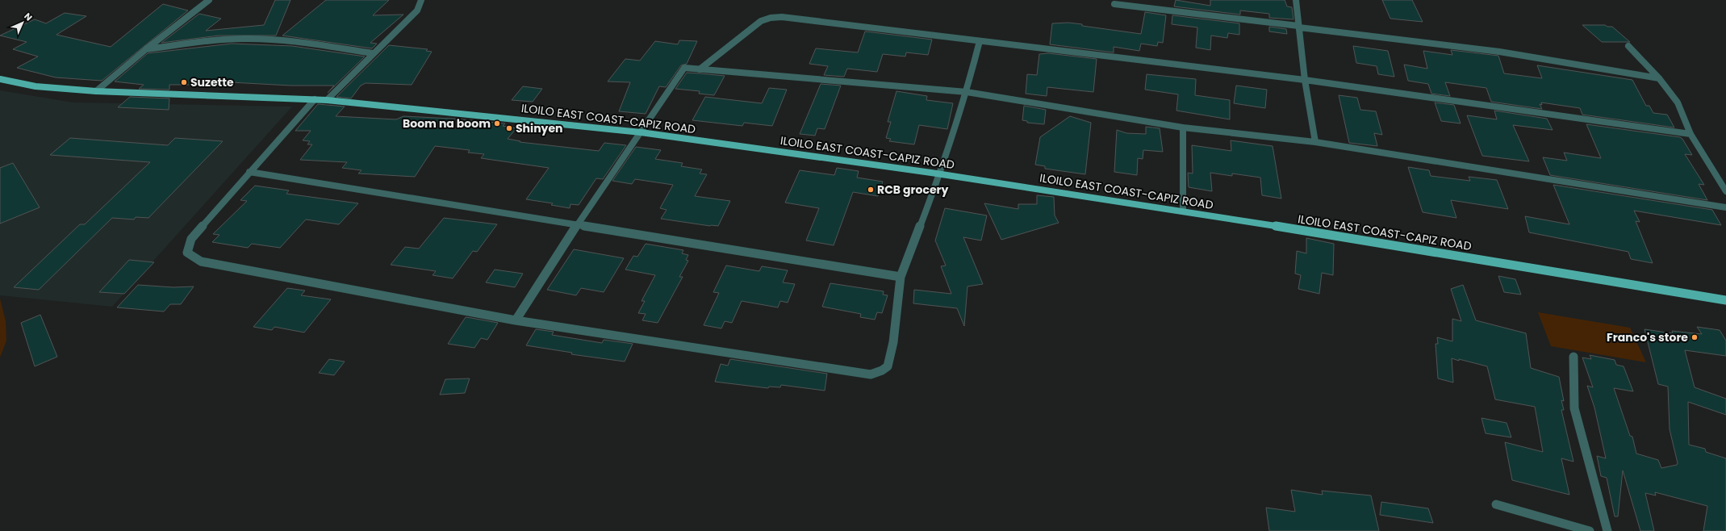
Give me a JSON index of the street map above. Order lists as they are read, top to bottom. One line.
{"streets":{"main road":["ILOILO EAST COAST-CAPIZ ROAD"]},"places":["Suzette","Boom na boom","Shinyen","RCB grocery","Franco's store"],"north":"top right"}
